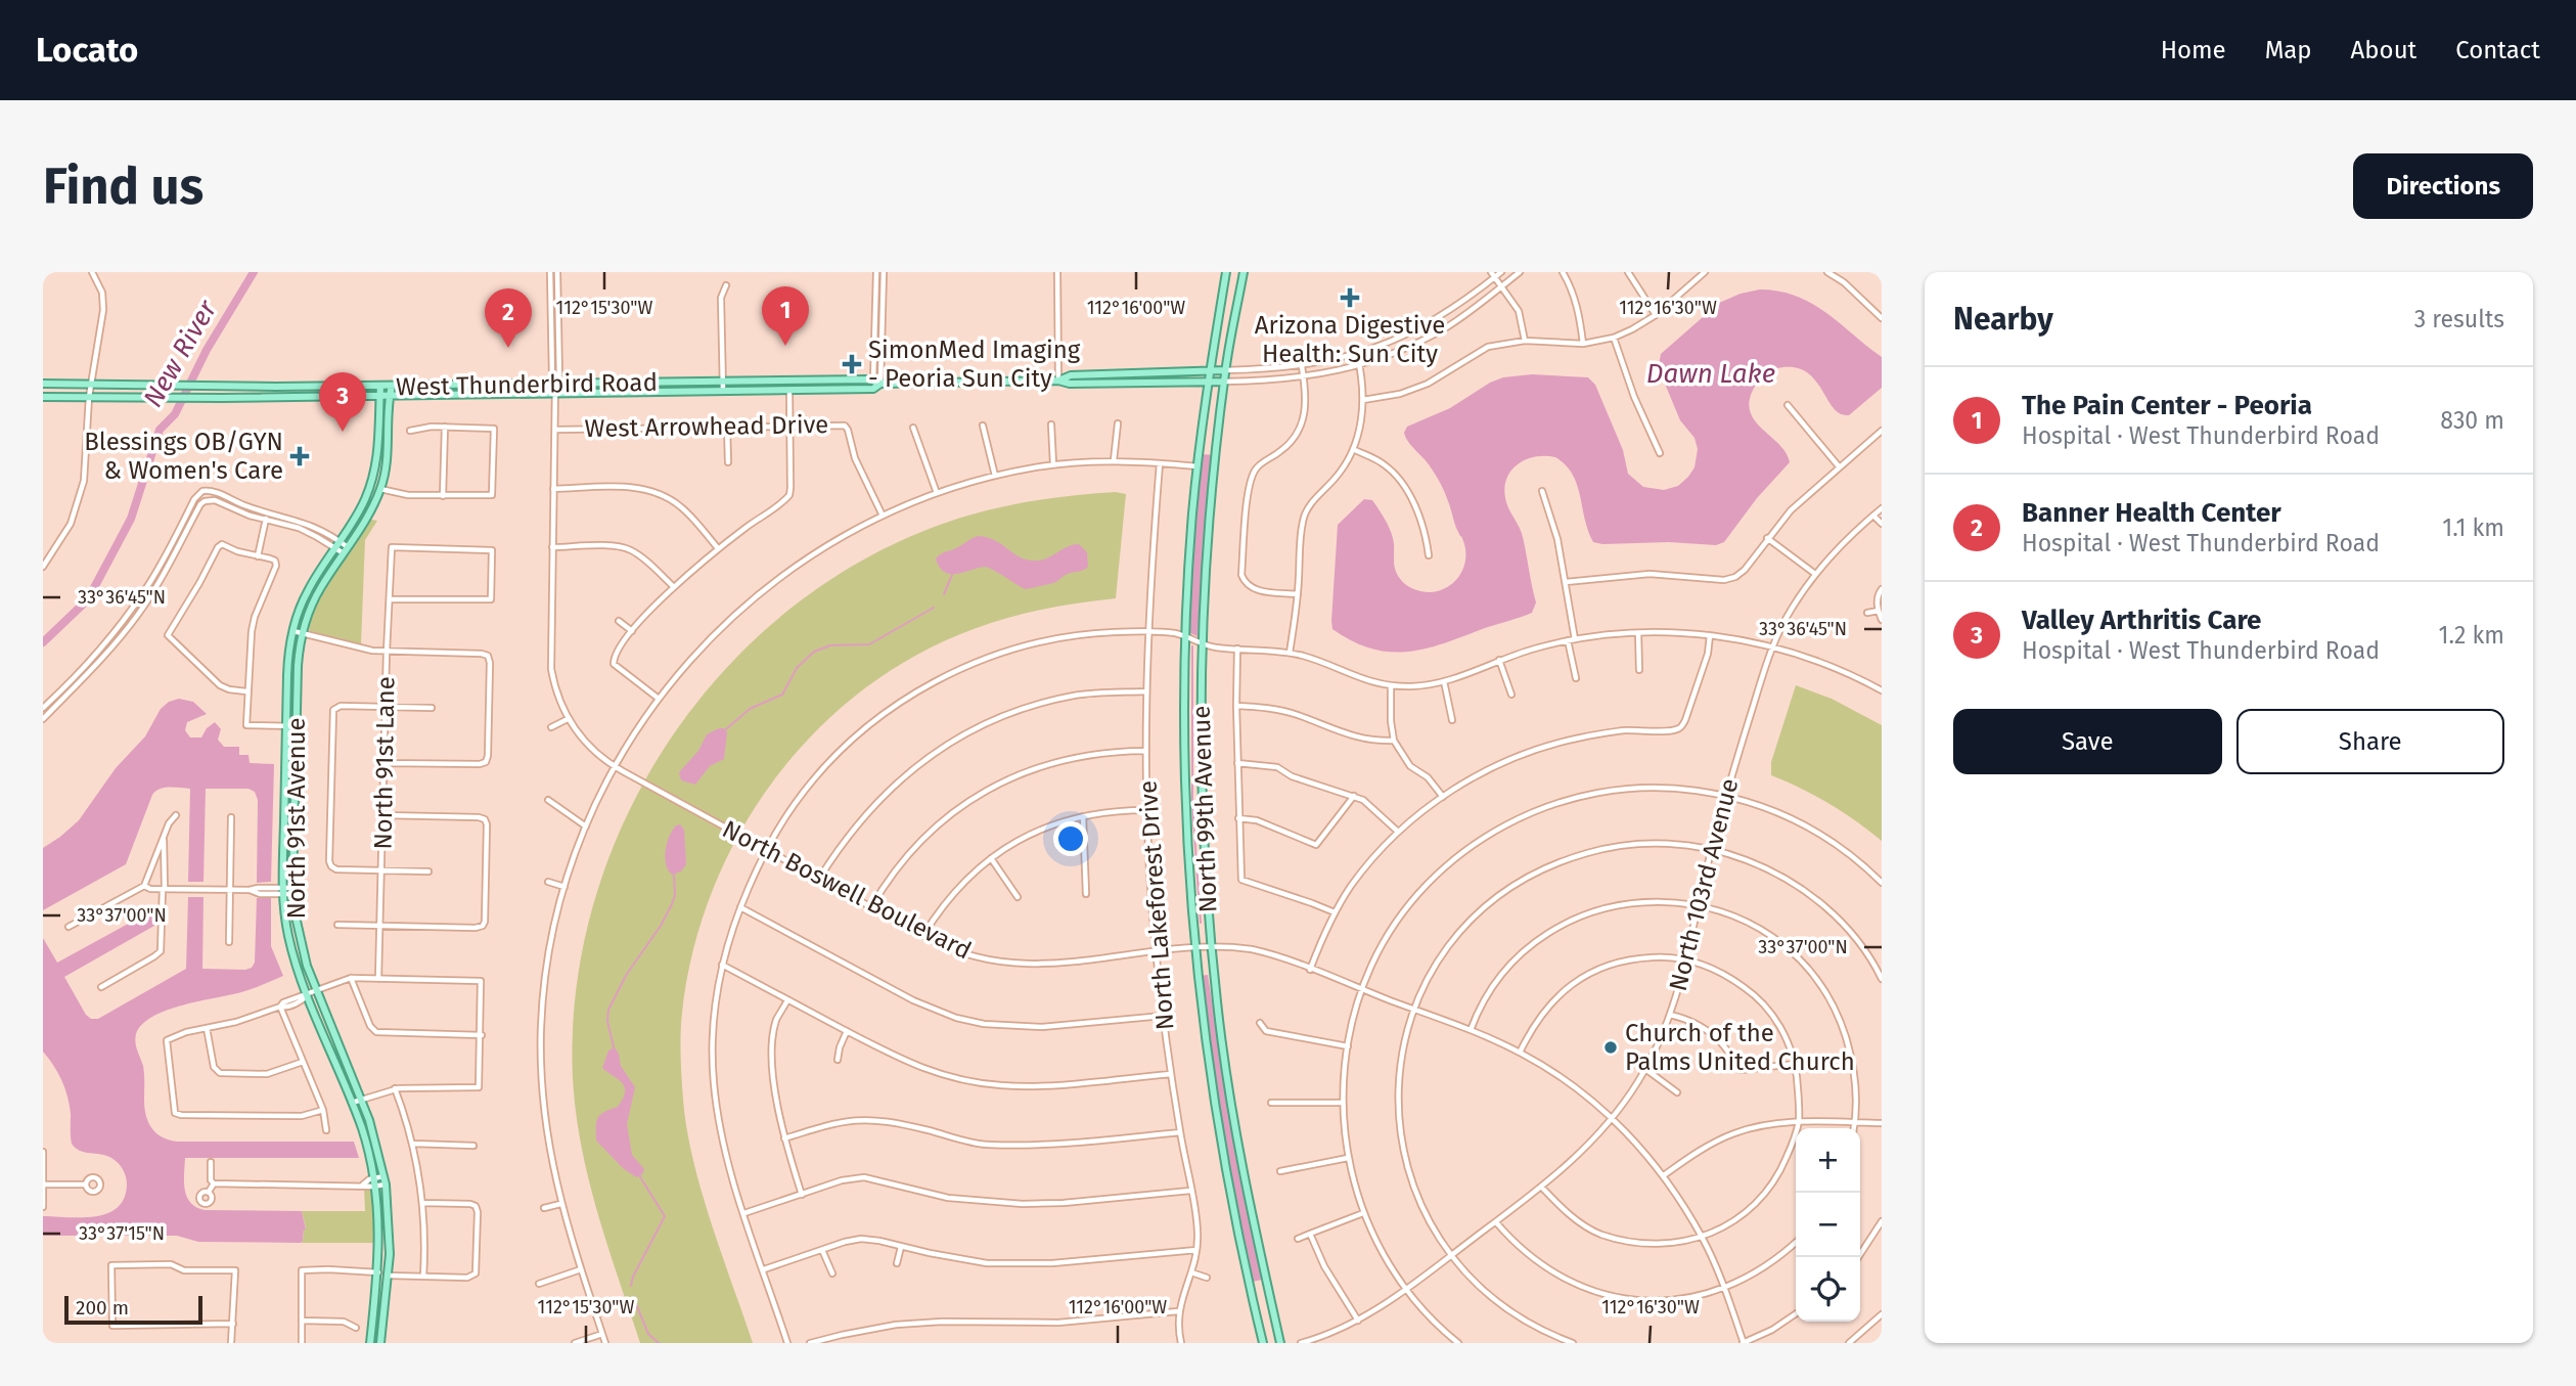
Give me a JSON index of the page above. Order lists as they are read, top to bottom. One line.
{"streets":{"main road":["West Thunderbird Road","North 99th Avenue","North 91st Avenue"],"street":["West Arrowhead Drive","North 91st Lane","North 103rd Avenue","North Boswell Boulevard","North Lakeforest Drive"]},"crossings":[["West Thunderbird Road","North 99th Avenue"],["West Thunderbird Road","North 91st Avenue"],["West Thunderbird Road","North Boswell Boulevard"],["West Arrowhead Drive","North Boswell Boulevard"],["North 99th Avenue","North Boswell Boulevard"],["North 103rd Avenue","North Boswell Boulevard"],["North Boswell Boulevard","North Lakeforest Drive"]],"water":["New River","Dawn Lake"],"places":{"health":["Arizona Digestive Health: Sun City","SimonMed Imaging - Peoria Sun City","Blessings OB/GYN & Women's Care"],"other":["Church of the Palms United Church"]},"scale_bar":"200 m","page":{"header":"Locato","nav":["Home","Map","About","Contact"],"buttons":["Directions",["Save","Share"]],"title":"Find us","heading":["Nearby","3 results"],"pins":["1","2","3"],"list":[{"mark":"1","name":"The Pain Center - Peoria","note":"Hospital · West Thunderbird Road","value":"830 m"},{"mark":"2","name":"Banner Health Center","note":"Hospital · West Thunderbird Road","value":"1.1 km"},{"mark":"3","name":"Valley Arthritis Care","note":"Hospital · West Thunderbird Road","value":"1.2 km"}],"map_buttons":["+","−"],"scale":"200 m"},"coordinates":["112°15'30\"W","112°16'00\"W","112°16'30\"W","33°36'45\"N","33°37'00\"N","33°37'15\"N"]}
